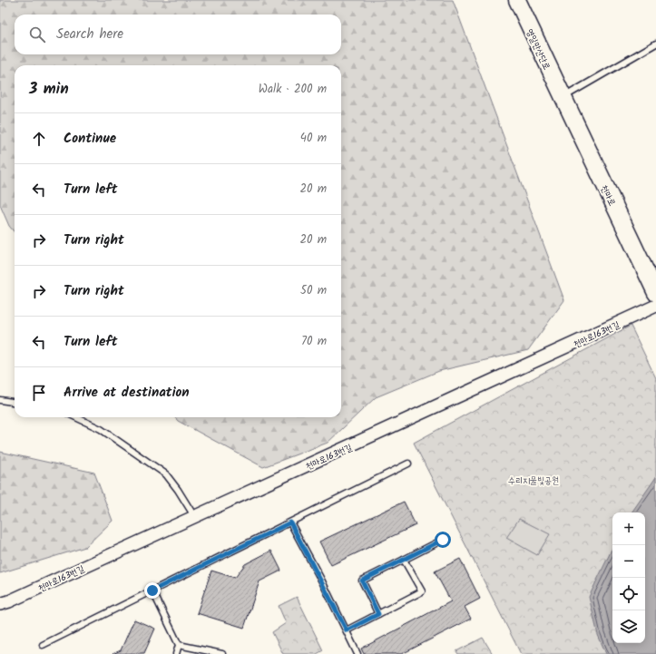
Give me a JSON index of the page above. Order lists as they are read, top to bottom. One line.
{"streets":{"street":["영일만산단로","천마로","천마로163번길"]},"crossings":[["영일만산단로","천마로"]],"parks":["수리지물빛공원"],"page":{"search":"Search here","heading":["3 min","Walk · 200 m"],"list":[["Continue","40 m"],["Turn left","20 m"],["Turn right","20 m"],["Turn right","50 m"],["Turn left","70 m"],"Arrive at destination"],"map_buttons":["+","−"]}}
